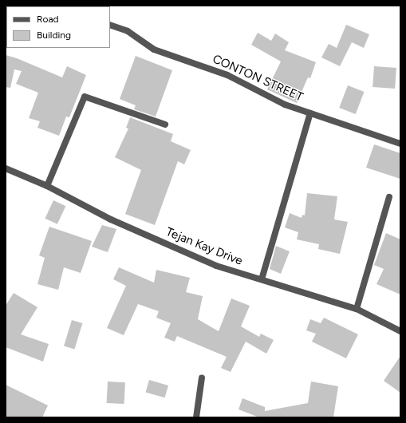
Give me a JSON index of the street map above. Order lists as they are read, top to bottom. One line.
{"streets":{"street":["CONTON STREET","Tejan Kay Drive"]},"legend":["Road","Building"]}
